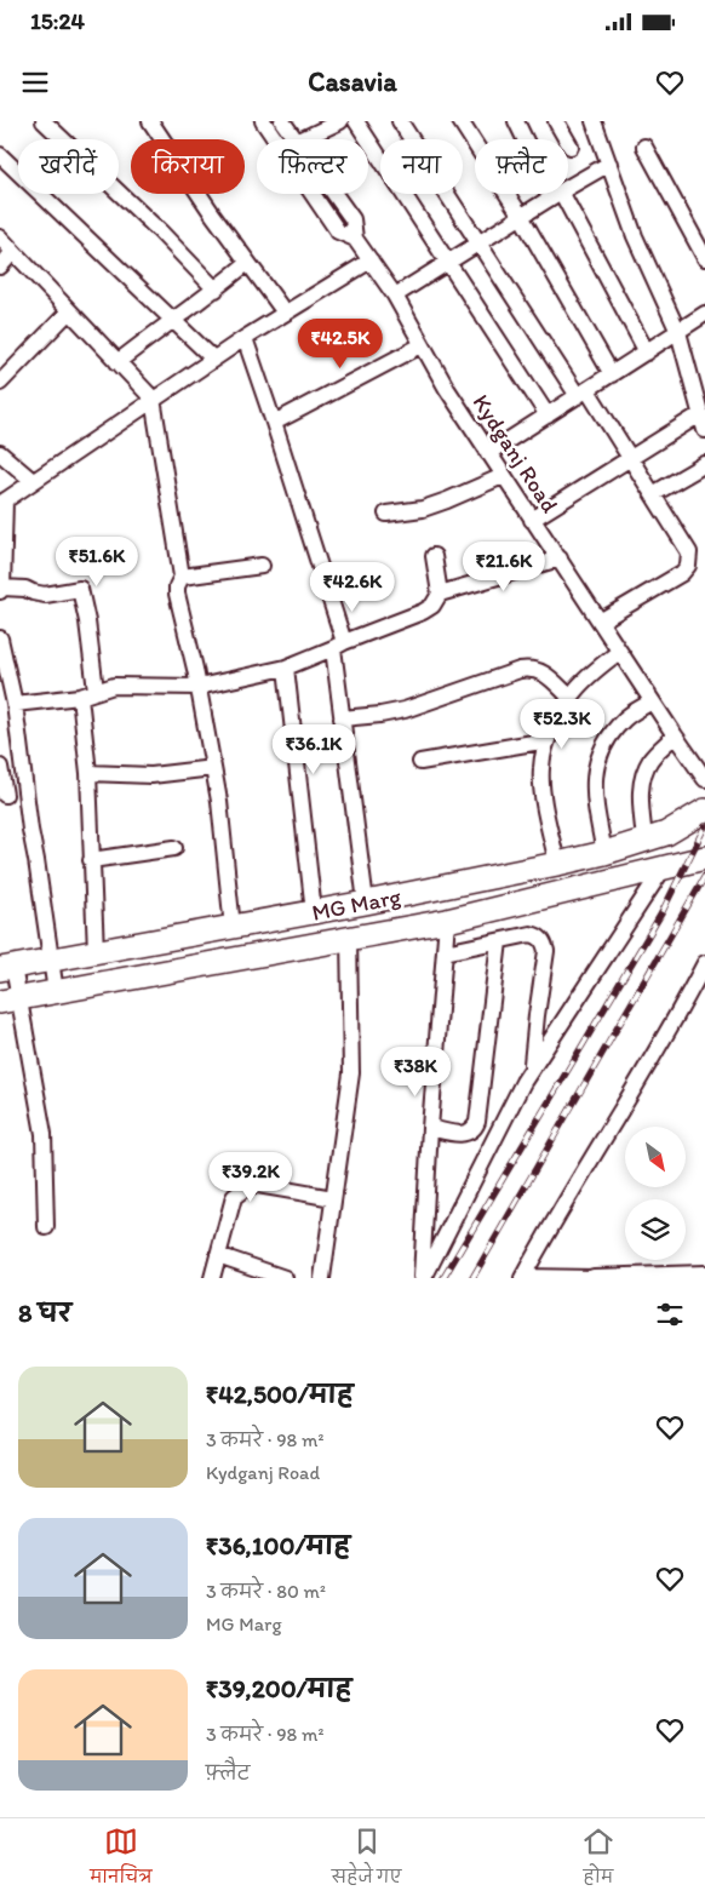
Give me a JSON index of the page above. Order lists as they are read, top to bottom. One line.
{"streets":{"main road":["MG Marg"],"street":["Kydganj Road"]},"north":"bottom right","page":{"status":"15:24","header":"Casavia","chip":["खरीदें","किराया","फ़िल्टर","नया","फ़्लैट"],"price":["₹42.5K","₹51.6K","₹21.6K","₹42.6K","₹52.3K","₹36.1K","₹38K","₹39.2K"],"heading":"8 घर","list":[{"name":"₹42,500/माह","note":"3 कमरे · 98 m² · Kydganj Road"},{"name":"₹36,100/माह","note":"3 कमरे · 80 m² · MG Marg"},{"name":"₹39,200/माह","note":"3 कमरे · 98 m² · फ़्लैट"}],"tabs":["मानचित्र","सहेजे गए","होम"]}}
